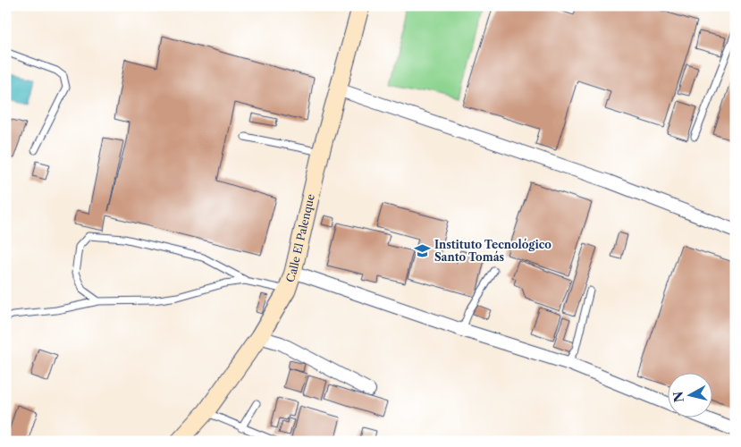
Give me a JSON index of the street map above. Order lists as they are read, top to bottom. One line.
{"streets":{"street":["Calle El Palenque"]},"places":{"school or university":["Instituto Tecnológico Santo Tomás"]},"north":"left"}
